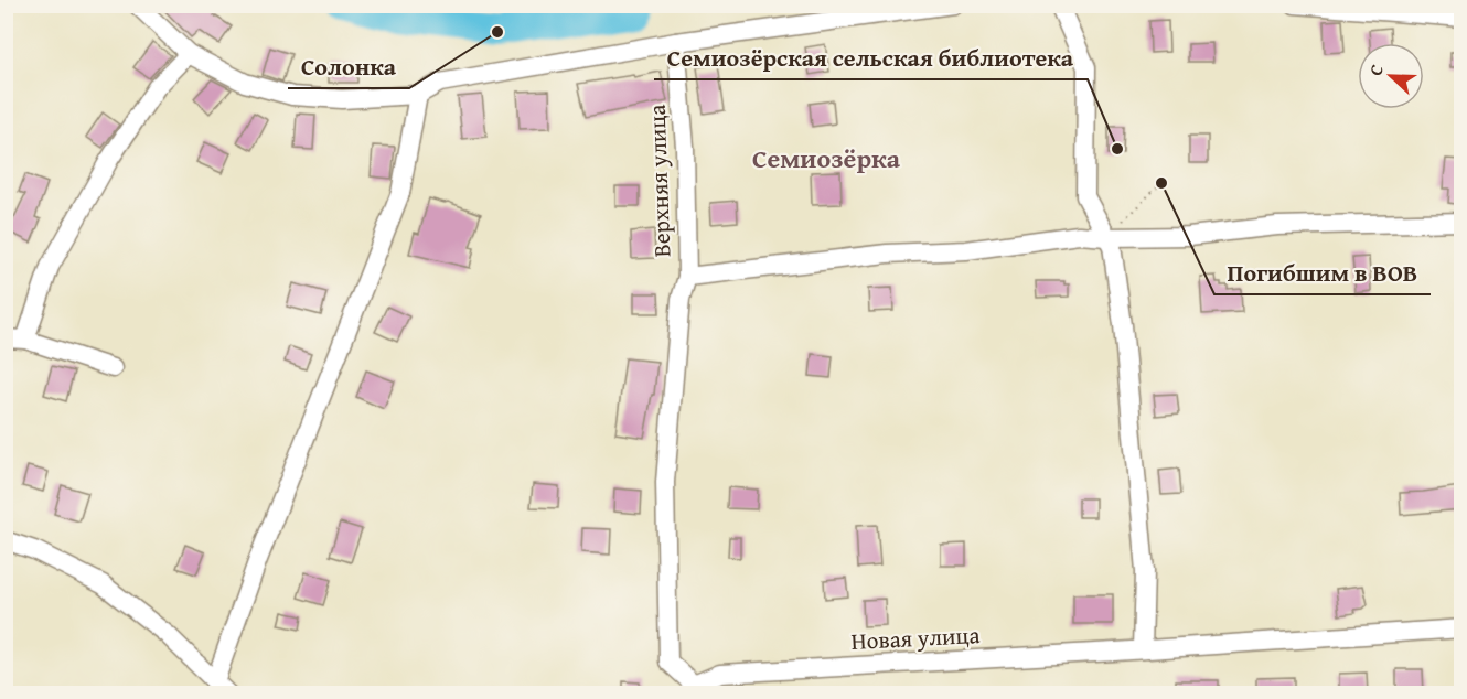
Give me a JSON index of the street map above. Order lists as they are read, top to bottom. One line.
{"streets":{"street":["Верхняя улица","Новая улица"]},"crossings":[["Верхняя улица","Новая улица"]],"districts":["Семиозёрка"],"places":["Солонка","Семиозёрская сельская библиотека","Погибшим в ВОВ"],"north":"left"}
